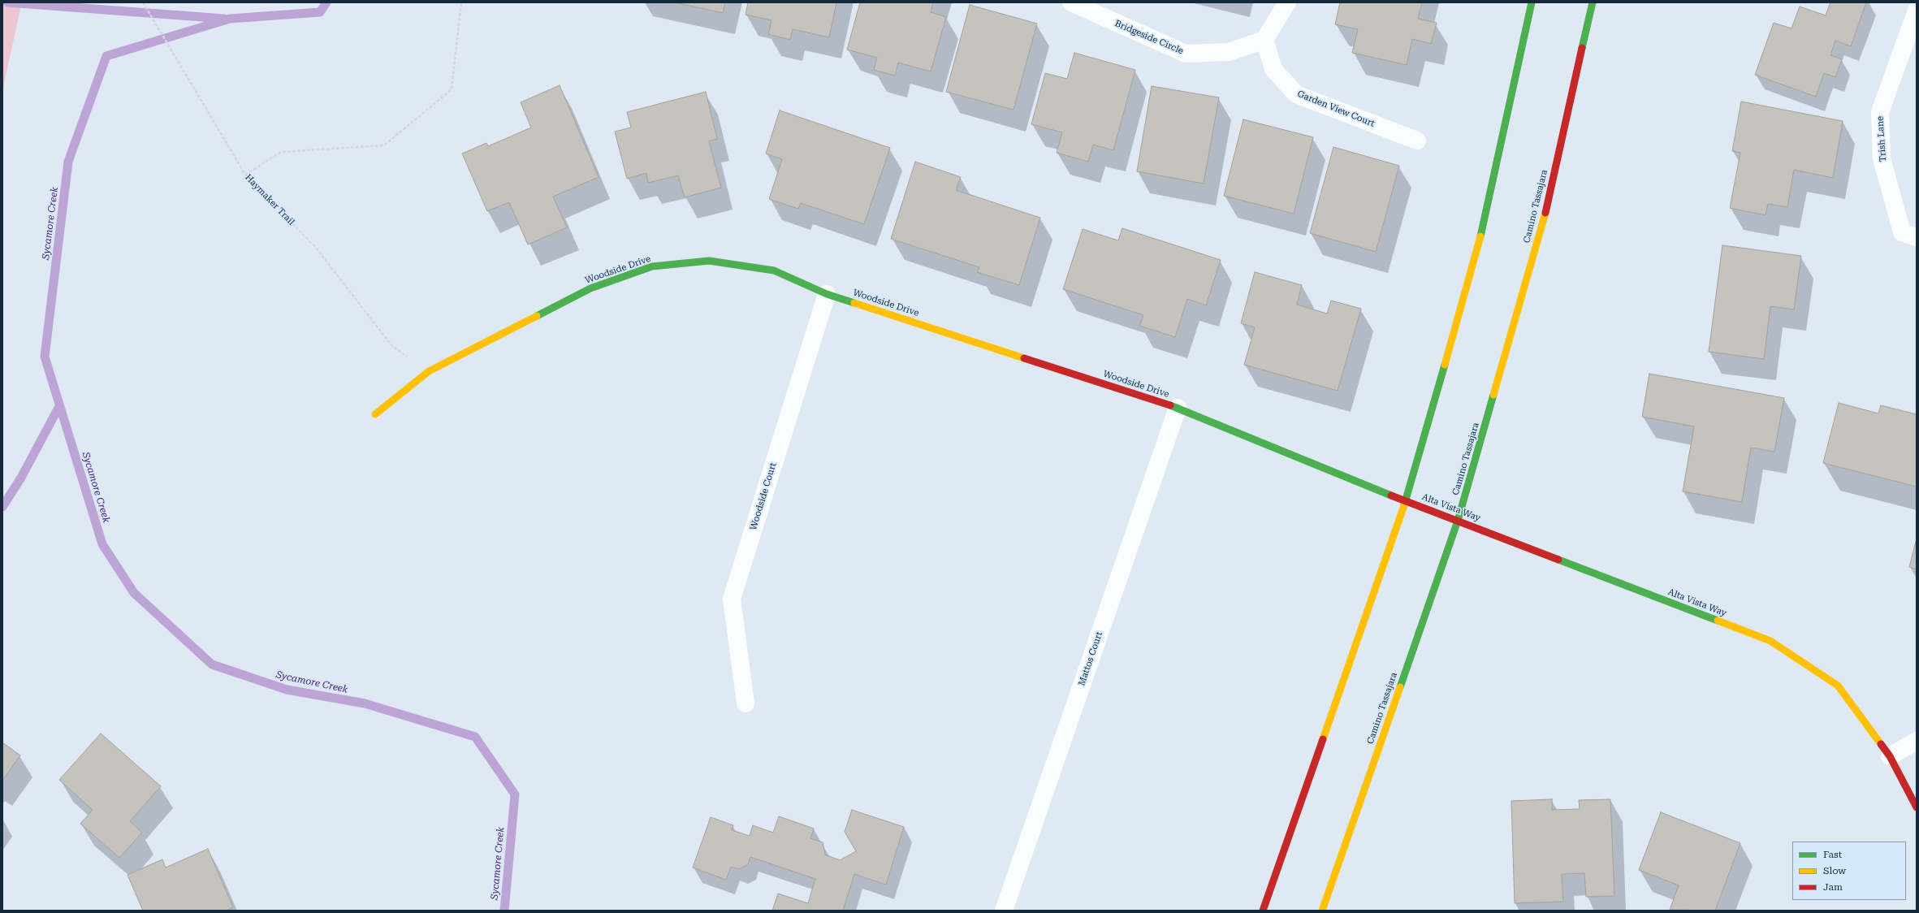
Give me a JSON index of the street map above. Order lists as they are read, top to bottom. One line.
{"streets":{"main road":["Camino Tassajara","Woodside Drive","Alta Vista Way"],"street":["Bridgeside Circle","Garden View Court","Trish Lane","Woodside Court","Mattos Court"],"path":["Haymaker Trail"]},"crossings":[["Bridgeside Circle","Garden View Court"],["Haymaker Trail","Woodside Drive"],["Camino Tassajara","Alta Vista Way"],["Woodside Drive","Woodside Court"],["Woodside Drive","Alta Vista Way"],["Woodside Drive","Mattos Court"]],"water":["Sycamore Creek"],"legend":["Fast","Slow","Jam"]}
